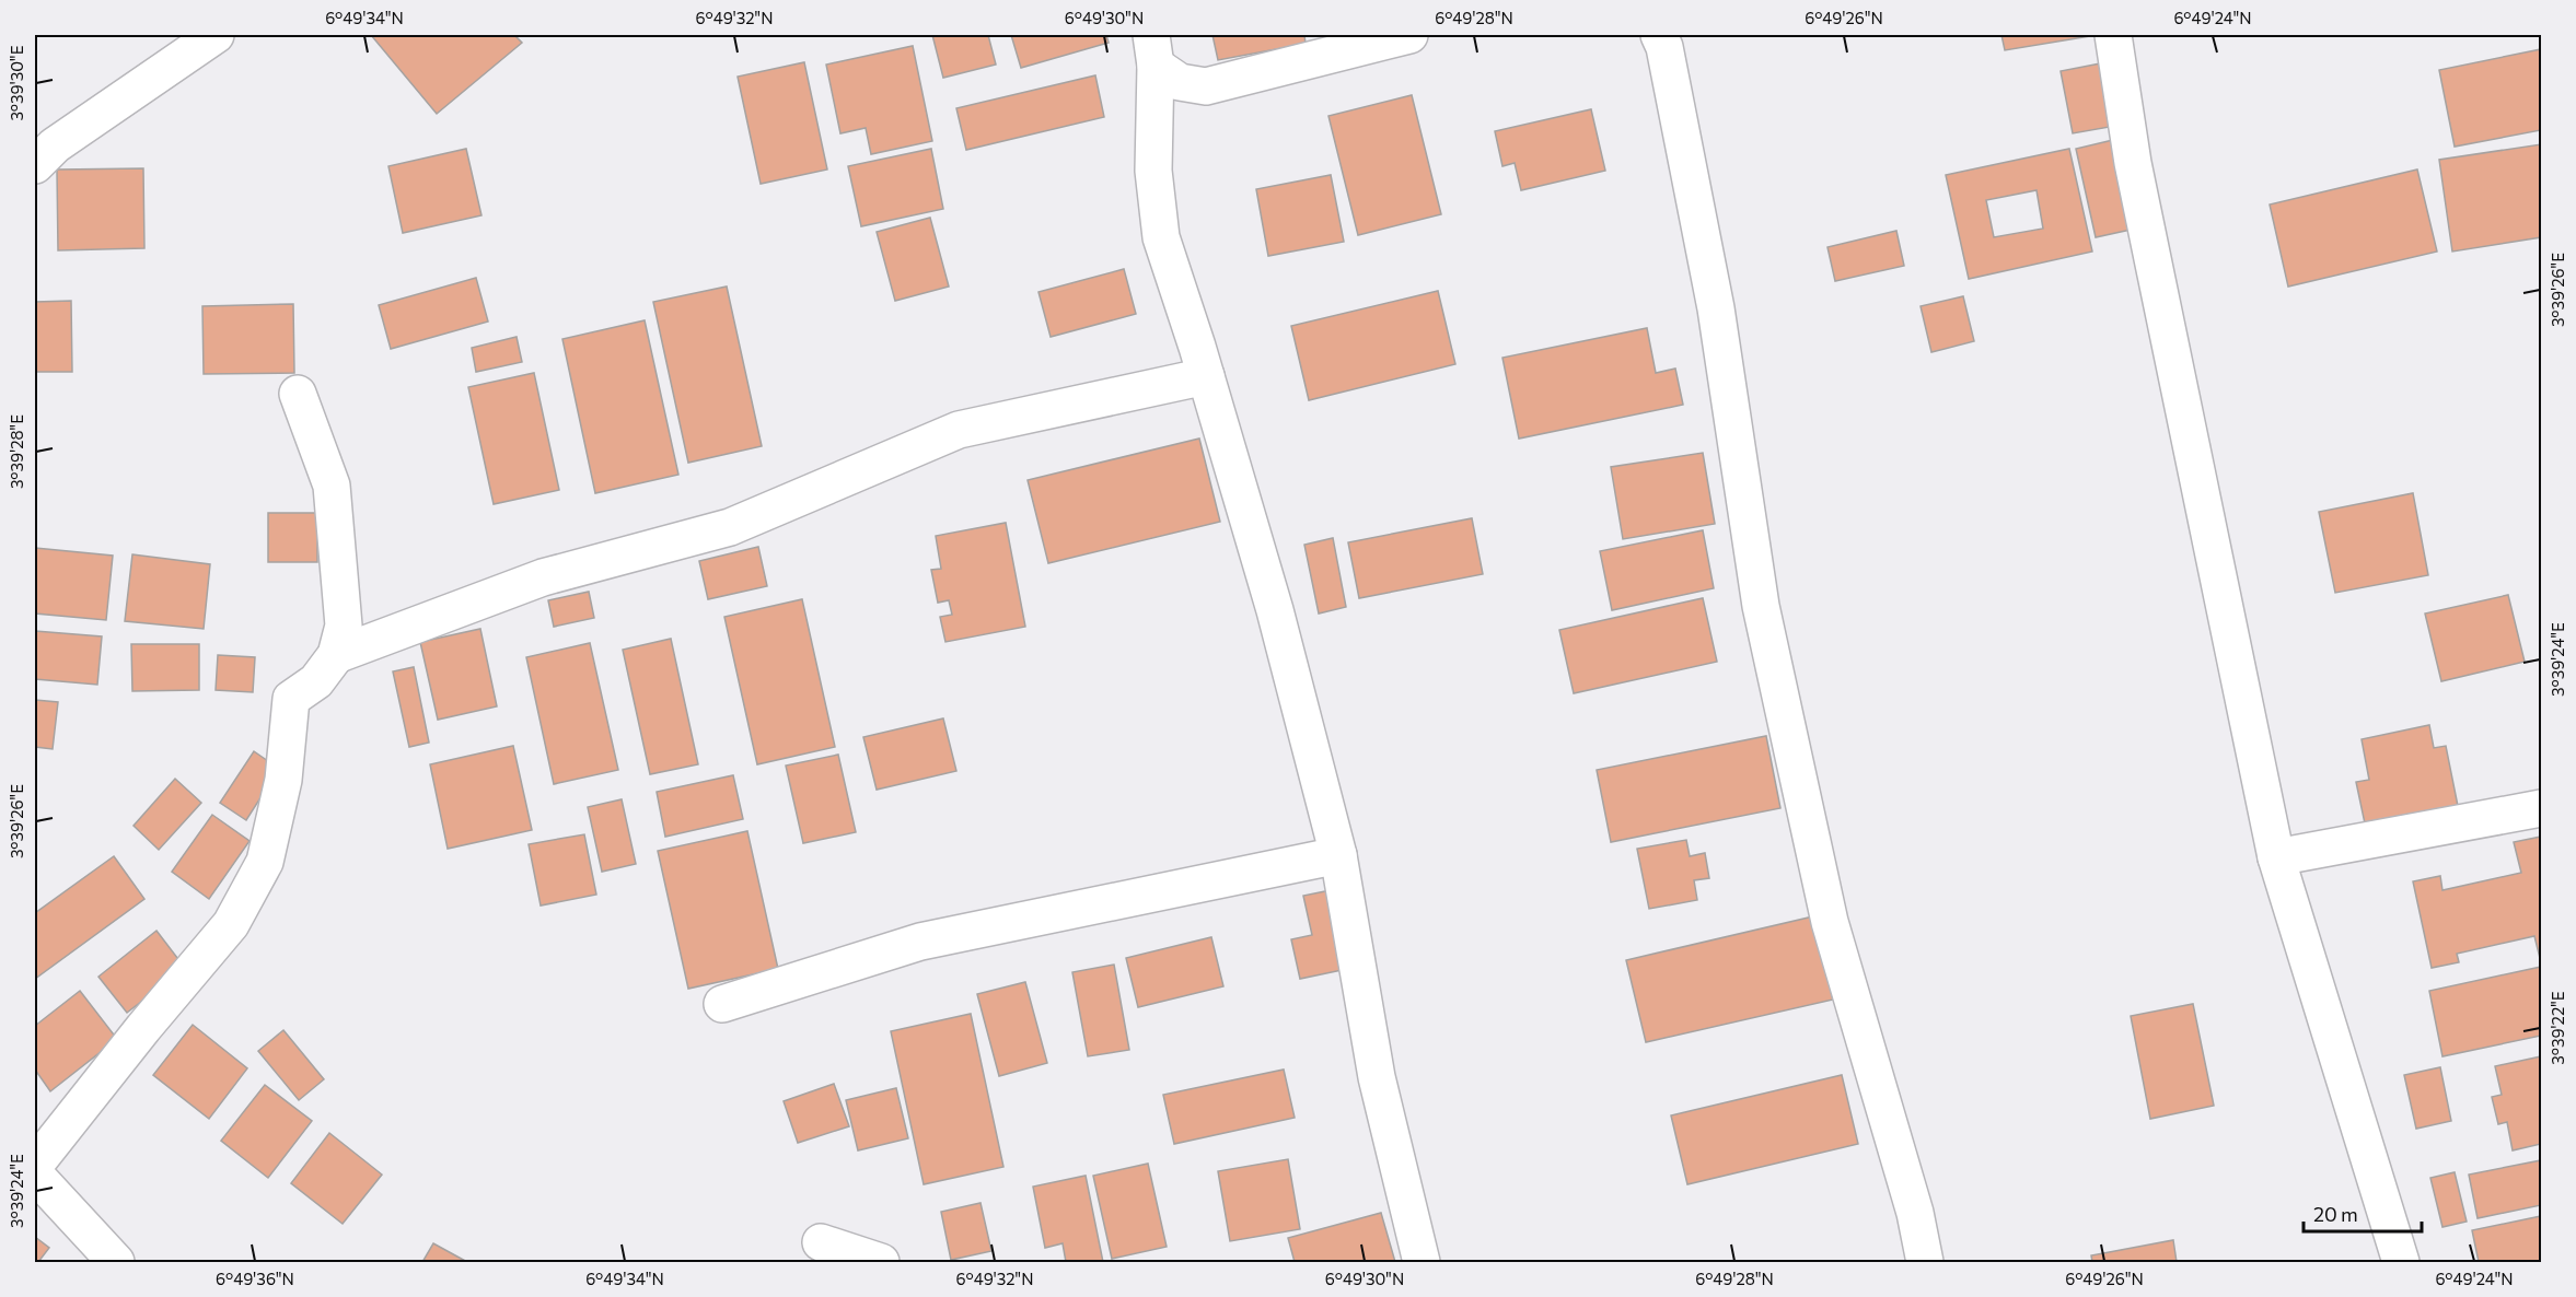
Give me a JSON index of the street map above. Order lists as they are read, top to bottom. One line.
{"scale_bar":"20 m","coordinates":["6°49'34\"N","6°49'32\"N","6°49'30\"N","6°49'28\"N","6°49'26\"N","6°49'24\"N","3°39'30\"E","3°39'26\"E","3°39'28\"E","3°39'24\"E","3°39'22\"E","6°49'36\"N"]}
